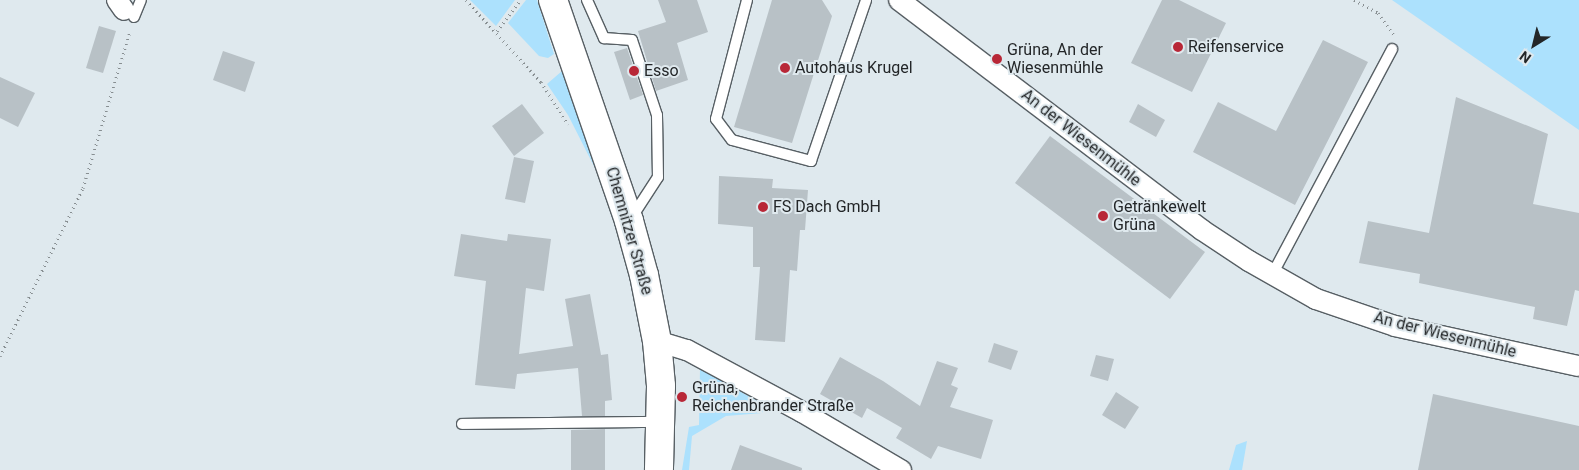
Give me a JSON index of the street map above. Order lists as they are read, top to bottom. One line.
{"streets":{"main road":["Chemnitzer Straße"],"street":["An der Wiesenmühle"]},"places":["Reifenservice","Grüna, An der Wiesenmühle","Autohaus Krugel","Esso","FS Dach GmbH","Getränkewelt Grüna","Grüna, Reichenbrander Straße"],"north":"bottom left"}
